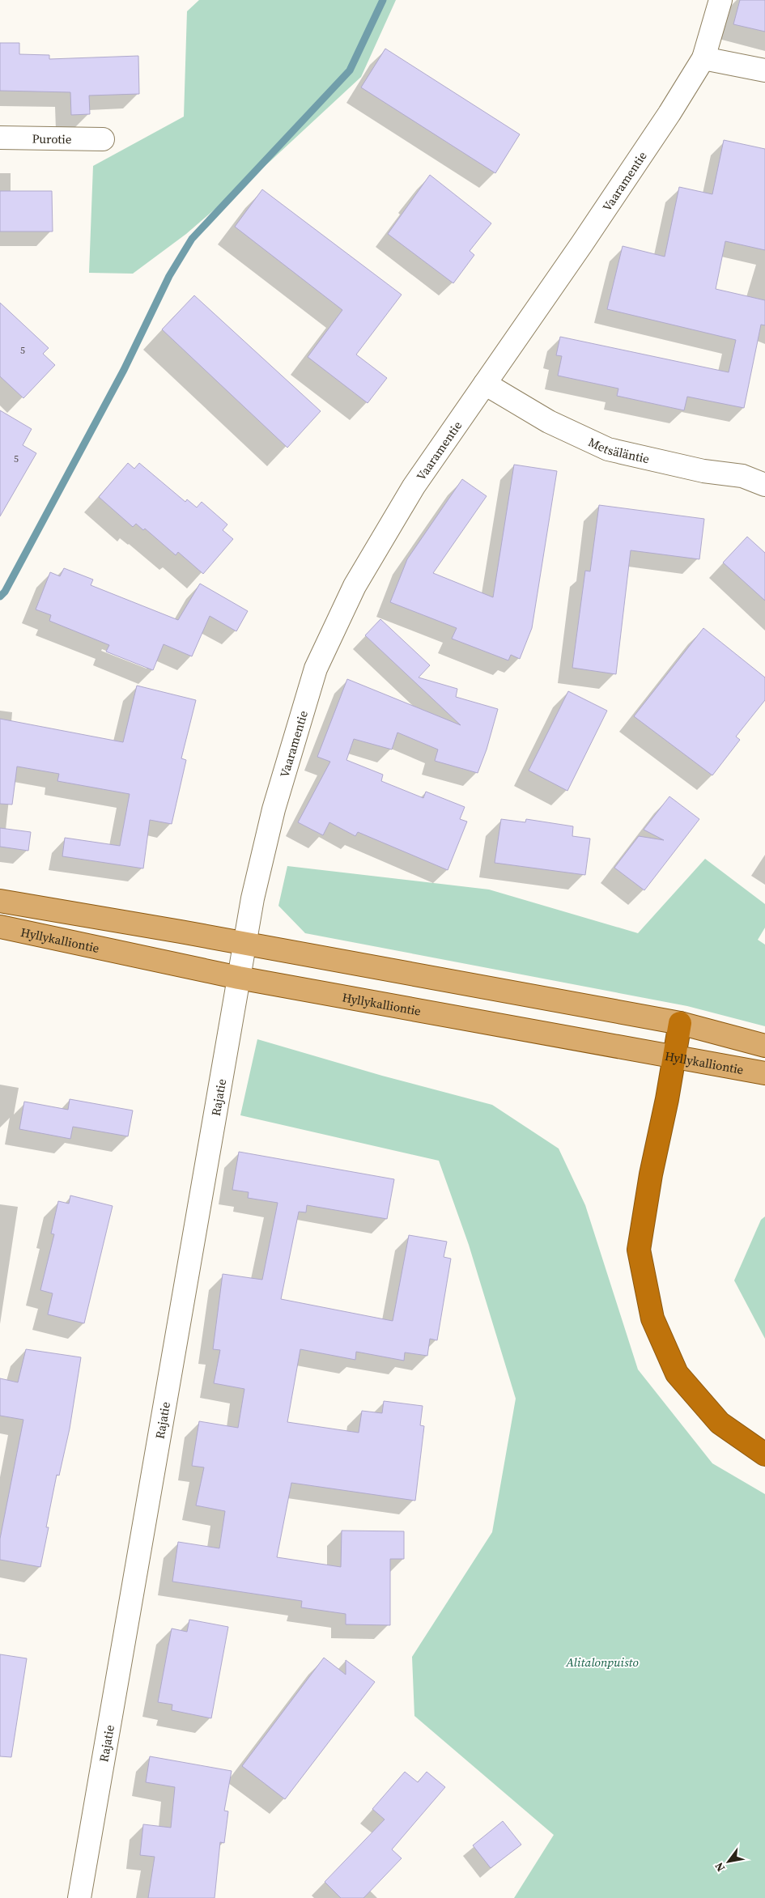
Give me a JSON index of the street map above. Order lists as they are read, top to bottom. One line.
{"streets":{"main road":["Hyllykalliontie"],"street":["Purotie","Vaaramentie","Metsäläntie","Rajatie"]},"crossings":[["Vaaramentie","Metsäläntie"],["Vaaramentie","Rajatie"],["Hyllykalliontie","Rajatie"]],"parks":["Alitalonpuisto"],"house_numbers":["5","5"],"north":"bottom left"}
